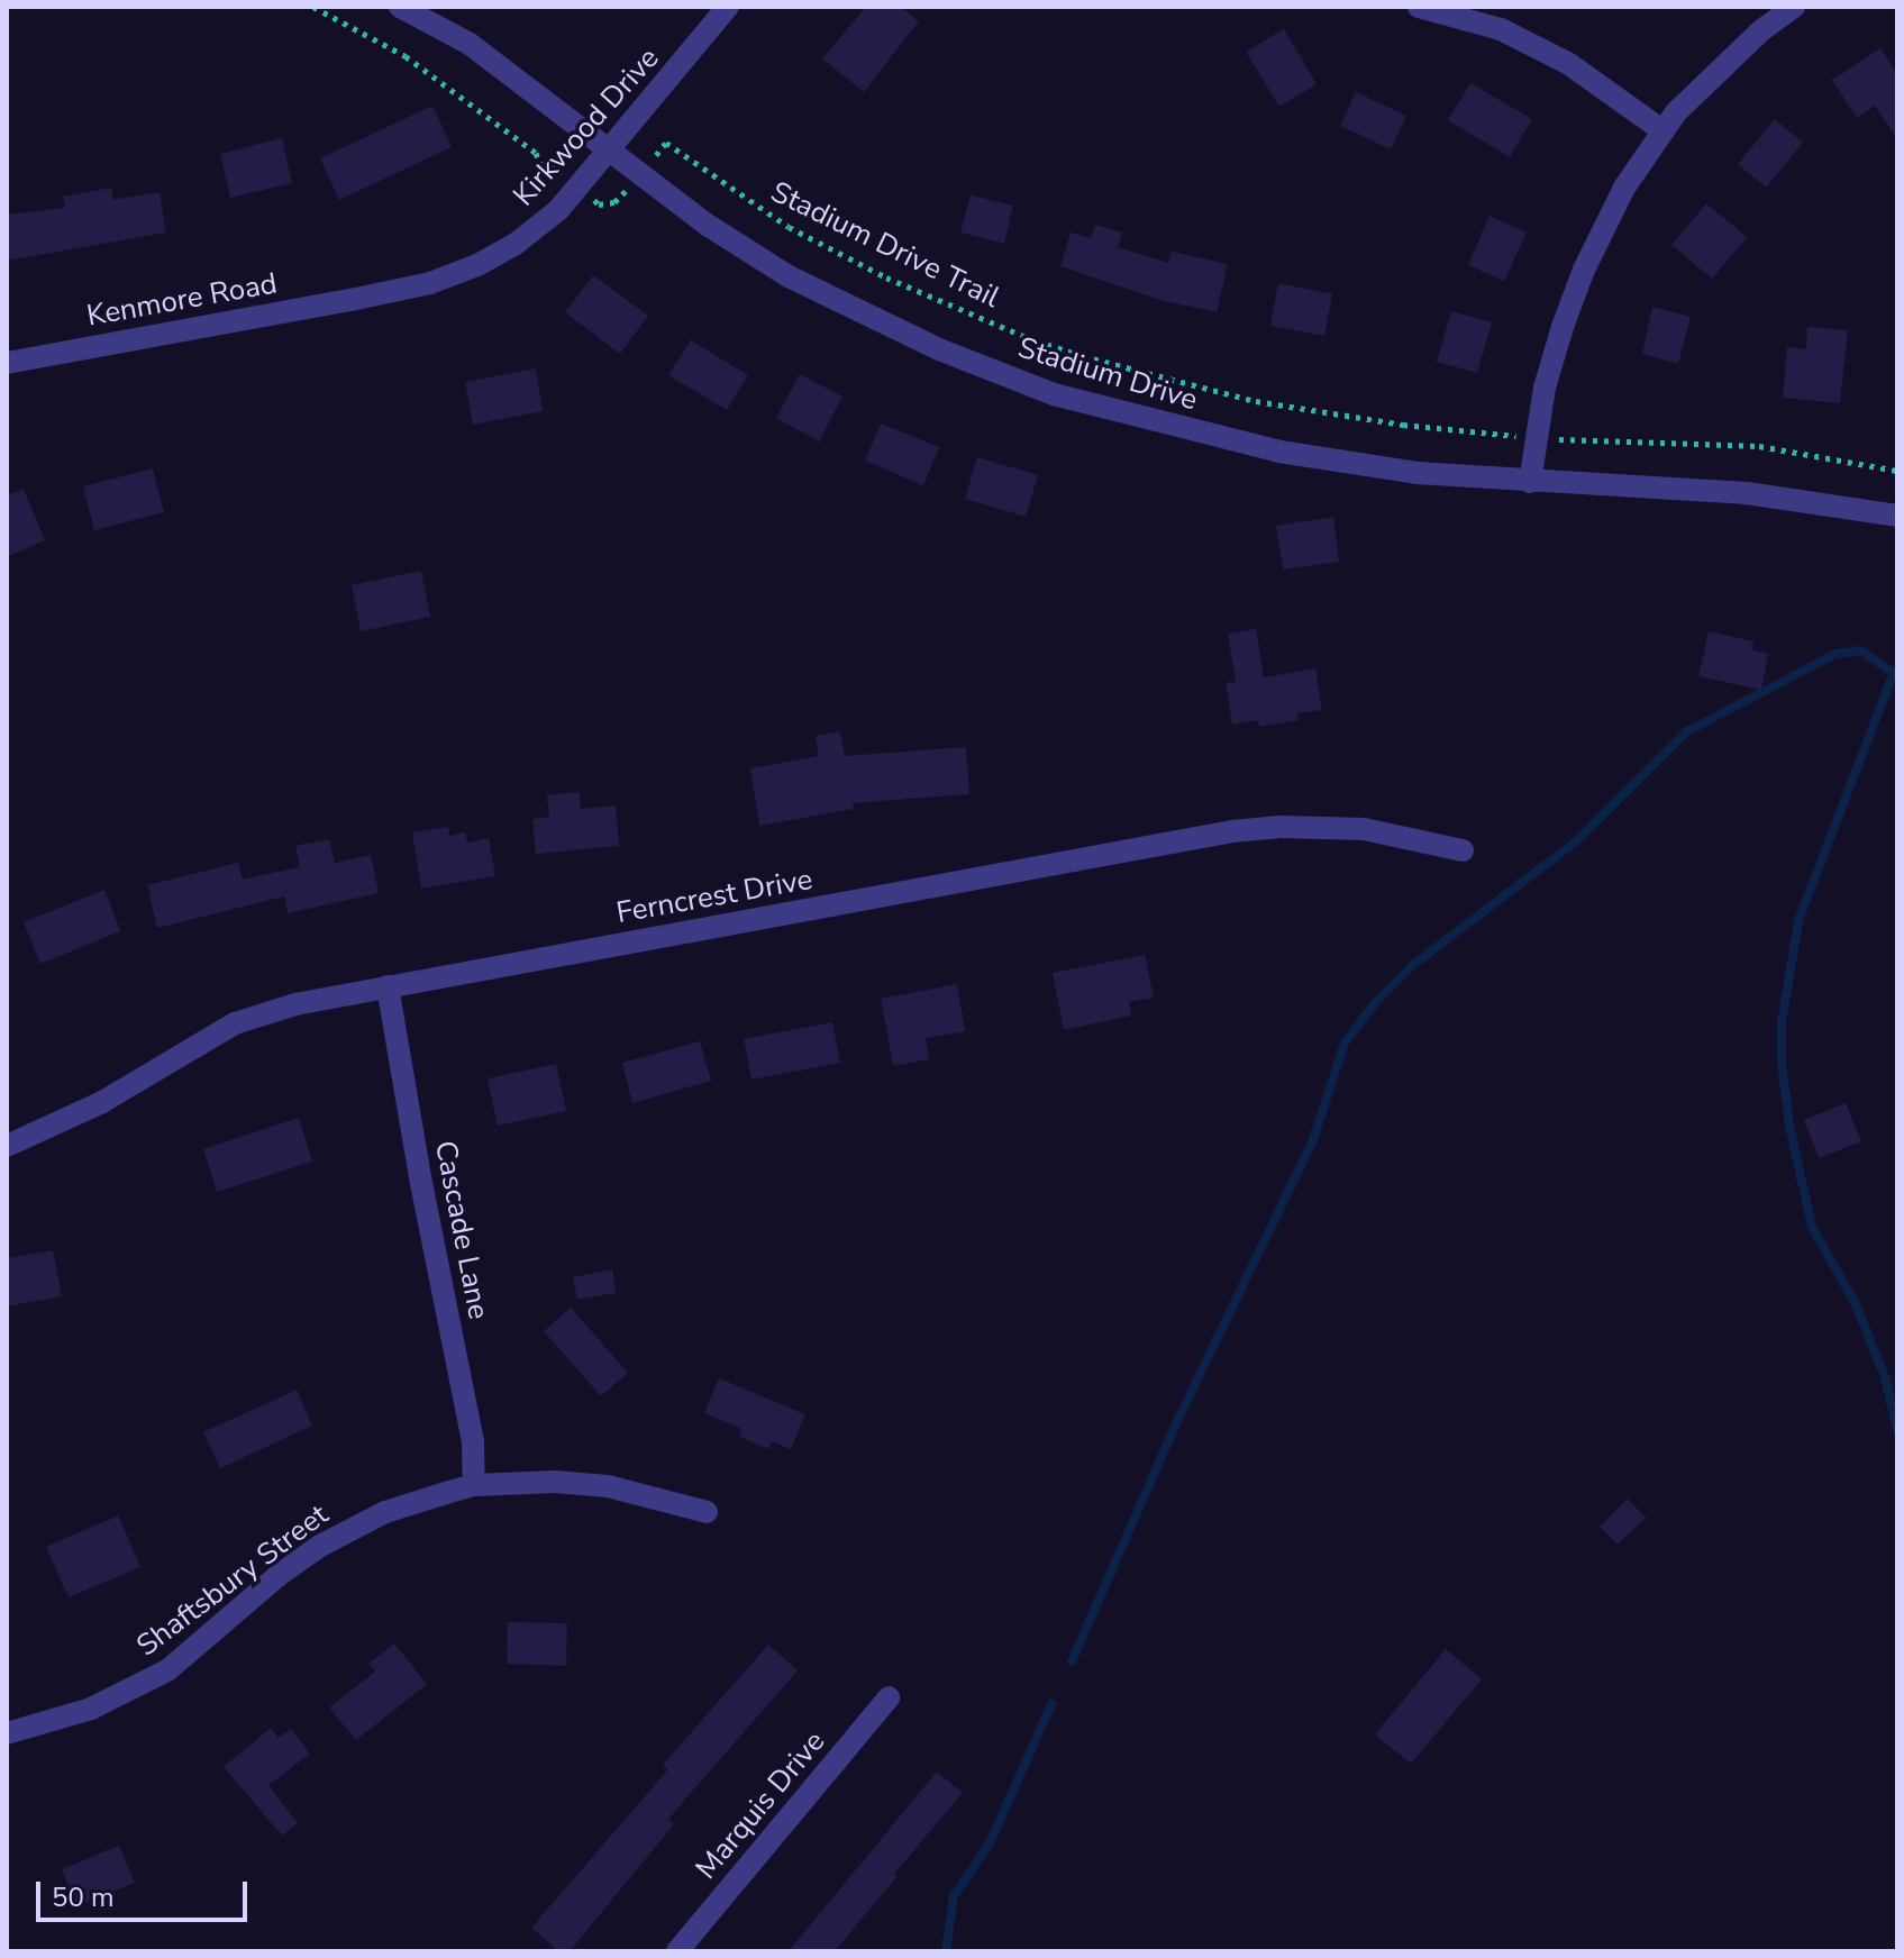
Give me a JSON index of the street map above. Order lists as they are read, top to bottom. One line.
{"streets":{"street":["Kirkwood Drive","Kenmore Road","Stadium Drive","Ferncrest Drive","Cascade Lane","Shaftsbury Street","Marquis Drive"],"path":["Stadium Drive Trail"]},"crossings":[["Kirkwood Drive","Stadium Drive Trail"],["Kirkwood Drive","Kenmore Road"],["Kirkwood Drive","Stadium Drive"],["Stadium Drive Trail","Stadium Drive"],["Ferncrest Drive","Cascade Lane"],["Cascade Lane","Shaftsbury Street"]],"scale_bar":"50 m"}
